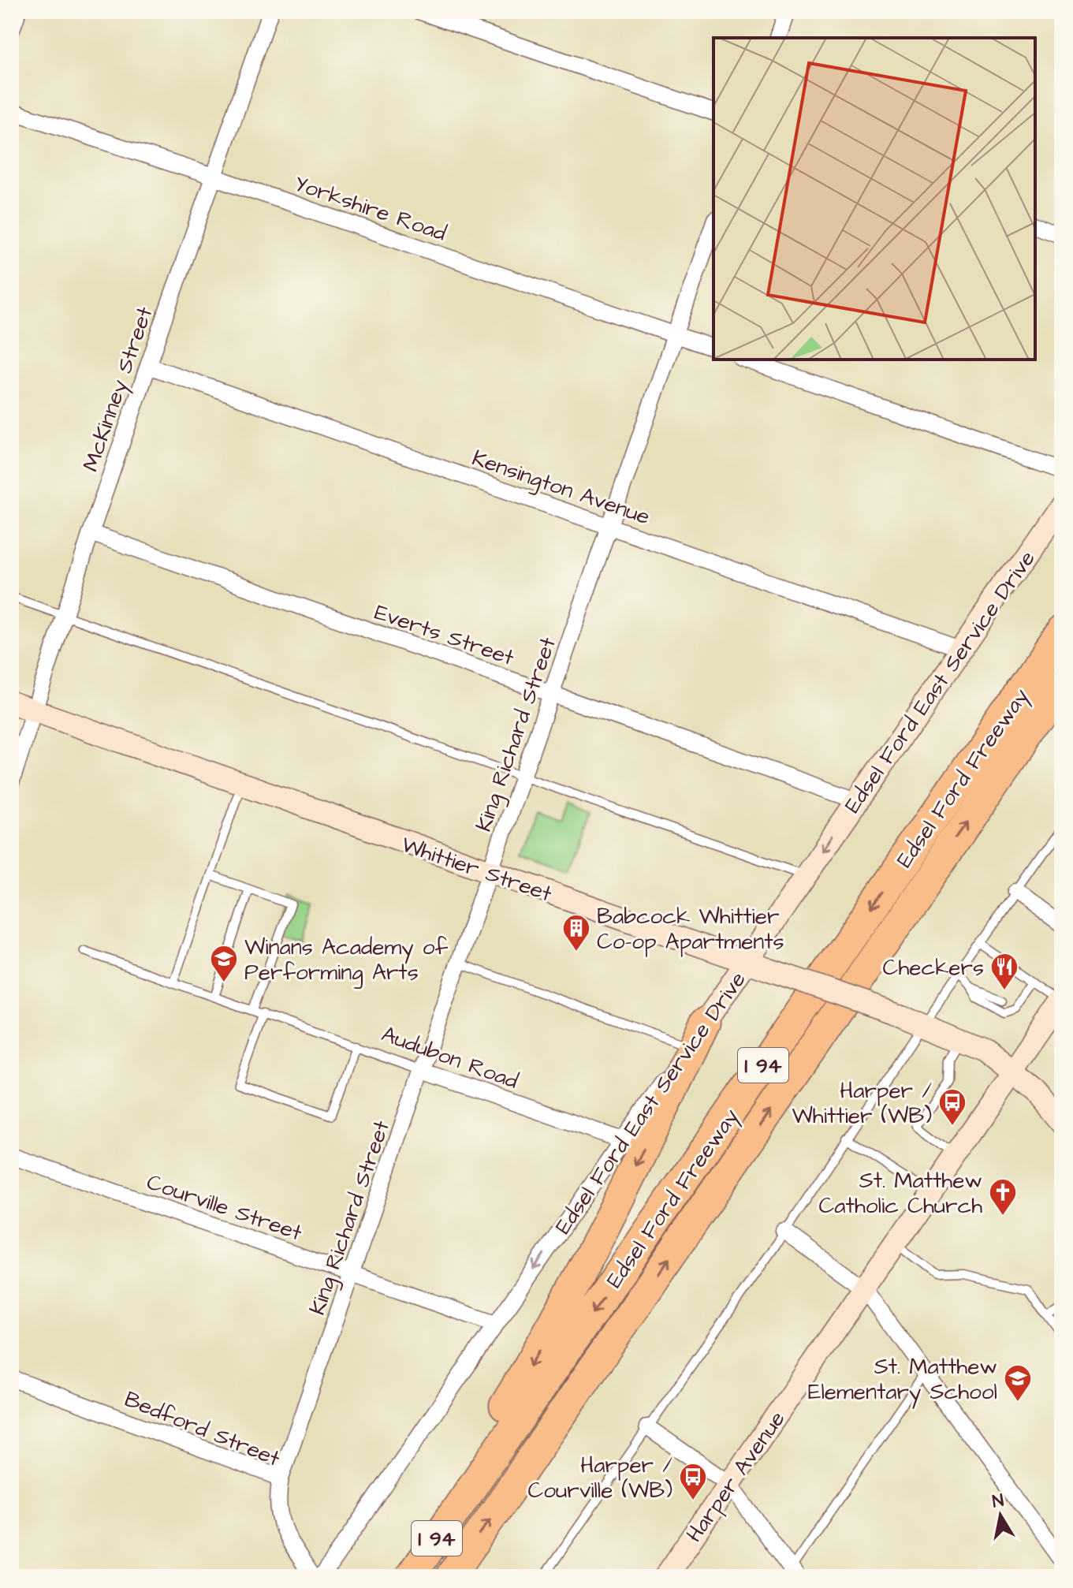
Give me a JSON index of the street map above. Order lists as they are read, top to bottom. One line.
{"streets":{"highway":["Edsel Ford Freeway","I 94"],"street":["Yorkshire Road","McKinney Street","Kensington Avenue","Everts Street","Edsel Ford East Service Drive","King Richard Street","Whittier Street","Audubon Road","Courville Street","Bedford Street","Harper Avenue"]},"crossings":[["Yorkshire Road","McKinney Street"],["Yorkshire Road","King Richard Street"],["McKinney Street","Kensington Avenue"],["McKinney Street","Everts Street"],["McKinney Street","Whittier Street"],["Kensington Avenue","Edsel Ford East Service Drive"],["Kensington Avenue","King Richard Street"],["Everts Street","Edsel Ford East Service Drive"],["Everts Street","King Richard Street"],["Edsel Ford East Service Drive","Whittier Street"],["Edsel Ford East Service Drive","Audubon Road"],["Edsel Ford East Service Drive","Courville Street"],["King Richard Street","Whittier Street"],["King Richard Street","Audubon Road"],["King Richard Street","Courville Street"],["King Richard Street","Bedford Street"],["Whittier Street","Harper Avenue"]],"places":{"building":["Babcock Whittier Co-op Apartments"],"school or university":["Winans Academy of Performing Arts","St. Matthew Elementary School"],"restaurant":["Checkers"],"bus stop":["Harper / Whittier (WB)","Harper / Courville (WB)"],"church":["St. Matthew Catholic Church"]},"north":"top"}
